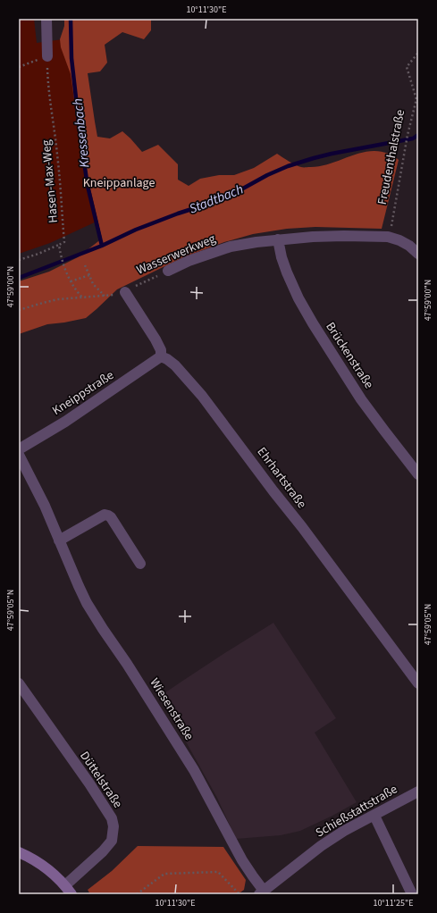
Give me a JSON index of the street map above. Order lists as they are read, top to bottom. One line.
{"streets":{"street":["Wasserwerkweg","Brückenstraße","Kneippstraße","Ehrhartstraße","Wiesenstraße","Düttelstraße","Schießstattstraße"],"path":["Freudenthalstraße","Hasen-Max-Weg"]},"crossings":[["Freudenthalstraße","Wasserwerkweg"],["Hasen-Max-Weg","Wasserwerkweg"],["Wasserwerkweg","Brückenstraße"],["Kneippstraße","Ehrhartstraße"],["Wiesenstraße","Schießstattstraße"]],"water":["Kressenbach","Stadtbach"],"parks":["Kneippanlage"],"coordinates":["10°11'30\"E","47°59'00\"N","47°59'05\"N","10°11'25\"E"]}
